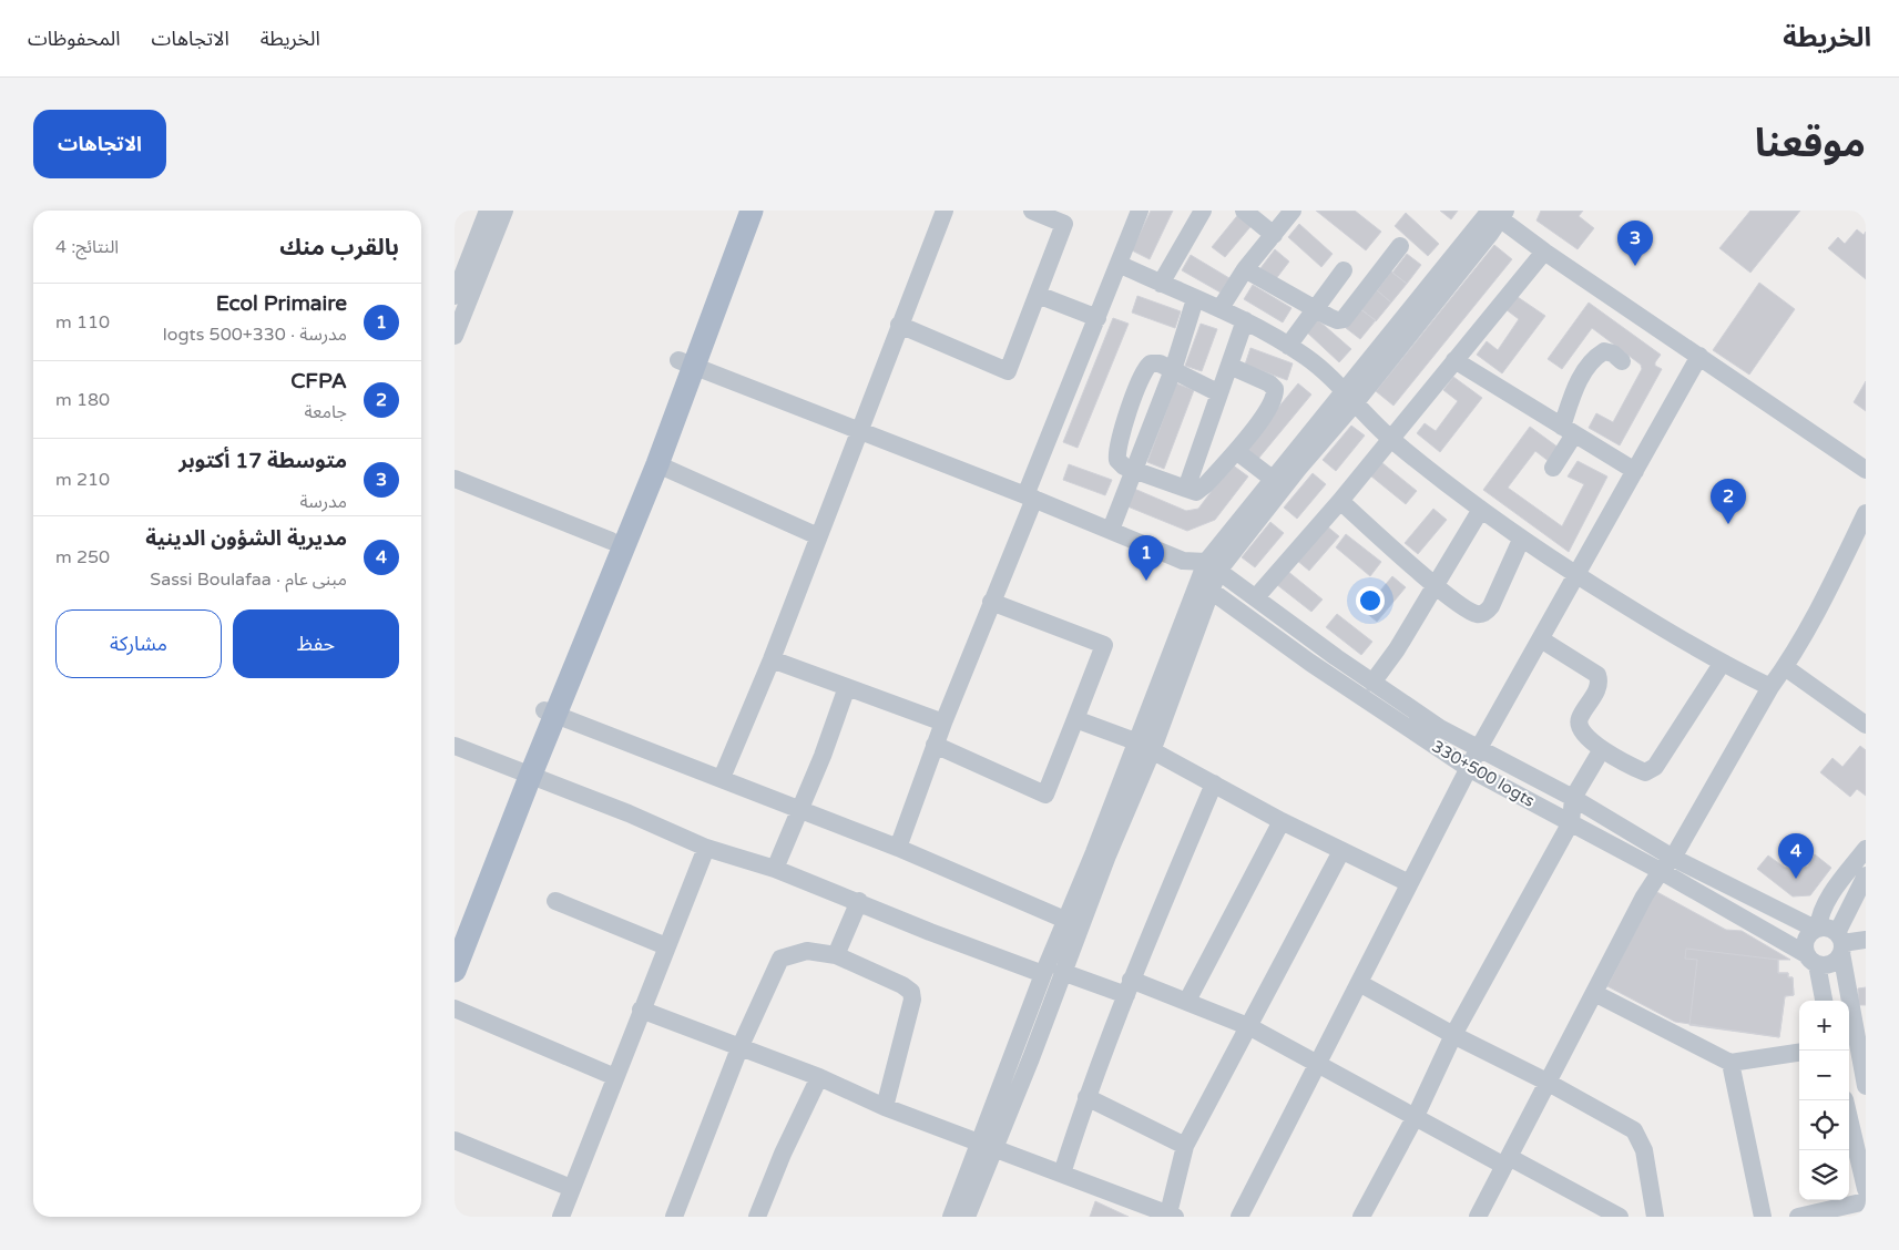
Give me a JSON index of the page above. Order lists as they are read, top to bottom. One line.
{"streets":{"street":["330+500 logts"]},"page":{"header":"الخريطة","nav":["الخريطة","الاتجاهات","المحفوظات"],"title":"موقعنا","buttons":["الاتجاهات",["حفظ","مشاركة"]],"heading":["بالقرب منك","النتائج: 4"],"pins":["3","2","1","4"],"list":[{"mark":"1","name":"Ecol Primaire","note":"مدرسة · 330+500 logts","value":"110 m"},{"mark":"2","name":"CFPA","note":"جامعة","value":"180 m"},{"mark":"3","name":"متوسطة 17 أكتوبر","note":"مدرسة","value":"210 m"},{"mark":"4","name":"مديرية الشؤون الدينية","note":"مبنى عام · Sassi Boulafaa","value":"250 m"}],"map_buttons":["+","−"]}}
